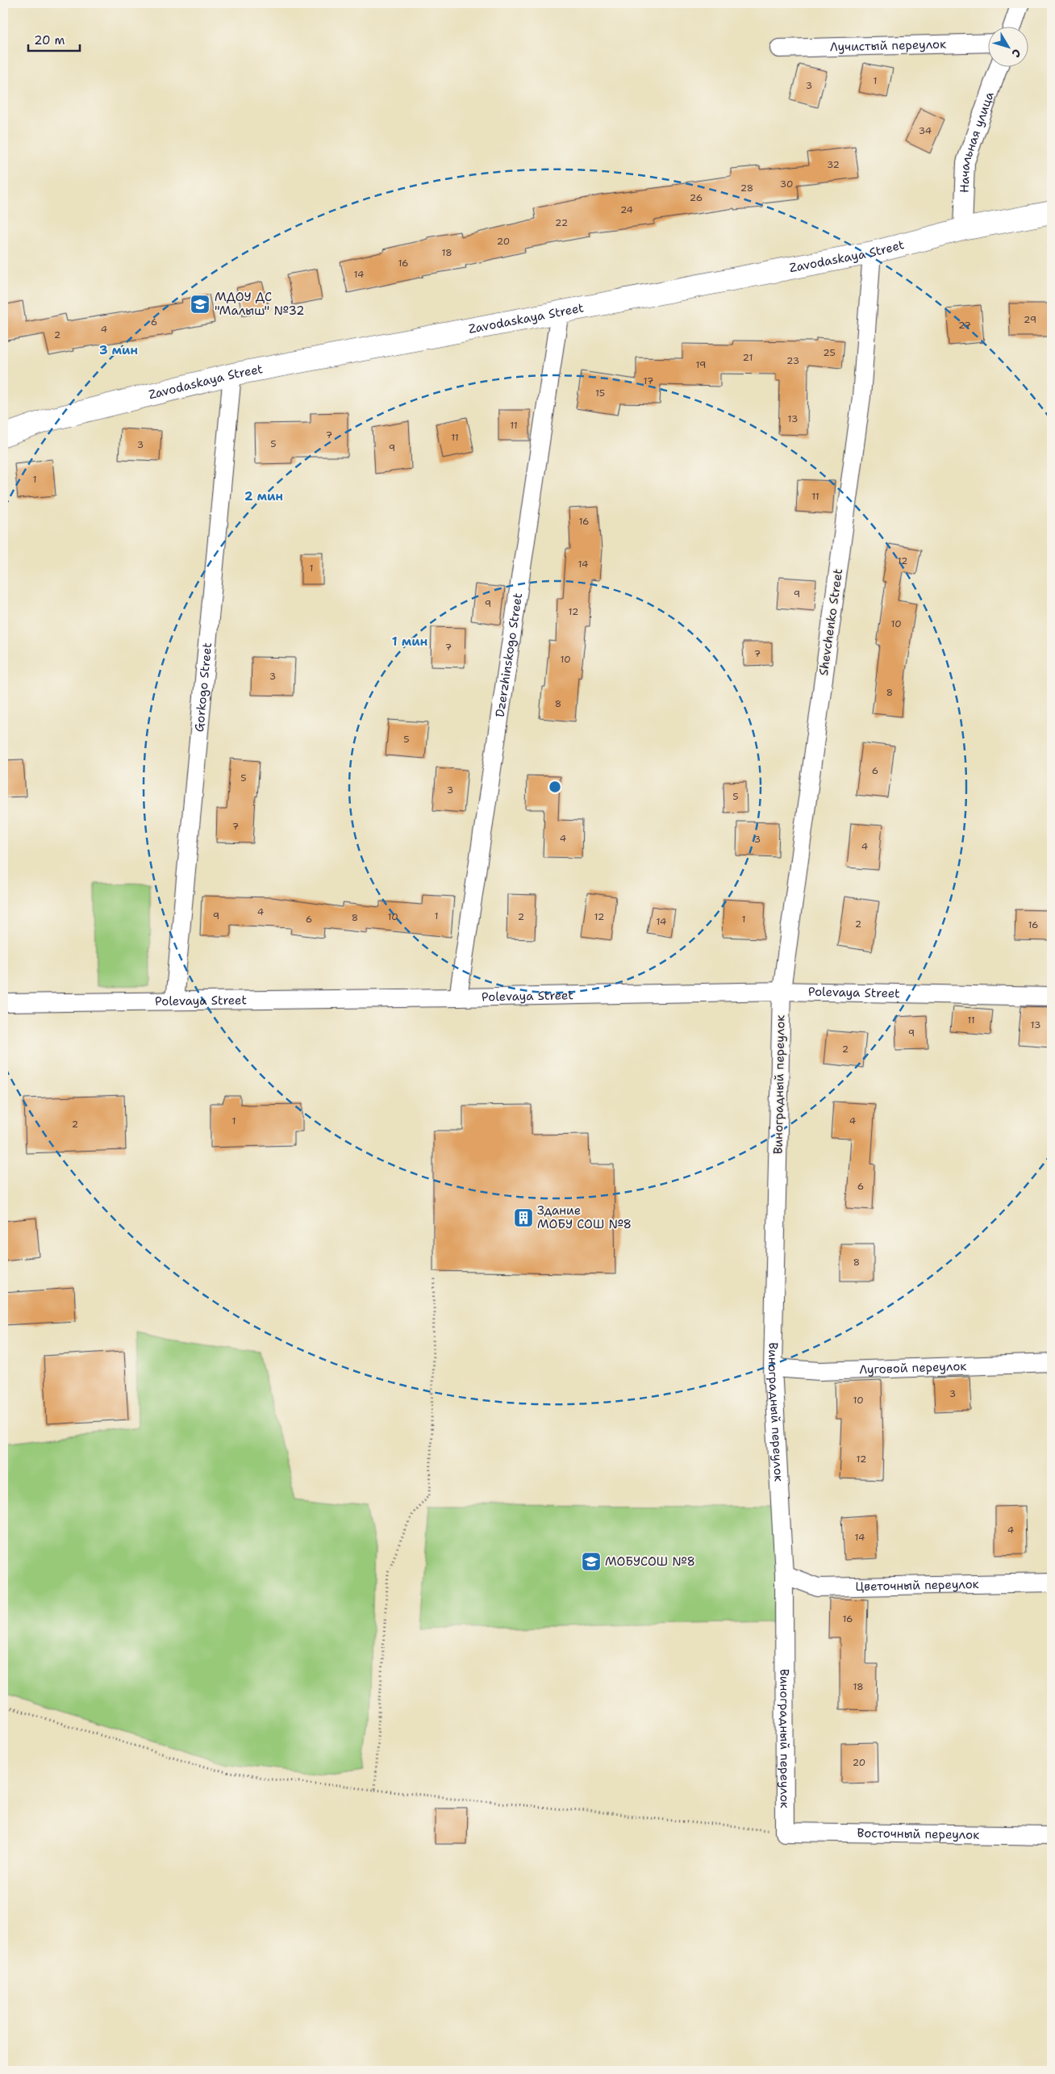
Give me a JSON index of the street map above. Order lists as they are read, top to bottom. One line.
{"streets":{"main road":["Zavodaskaya Street"],"street":["Лучистый переулок","Начальная улица","Shevchenko Street","Dzerzhinskogo Street","Gorkogo Street","Polevaya Street","Виноградный переулок","Луговой переулок","Цветочный переулок","Восточный переулок"]},"crossings":[["Начальная улица","Zavodaskaya Street"],["Zavodaskaya Street","Shevchenko Street"],["Zavodaskaya Street","Dzerzhinskogo Street"],["Zavodaskaya Street","Gorkogo Street"],["Shevchenko Street","Polevaya Street"],["Shevchenko Street","Виноградный переулок"],["Dzerzhinskogo Street","Polevaya Street"],["Gorkogo Street","Polevaya Street"],["Polevaya Street","Виноградный переулок"],["Виноградный переулок","Луговой переулок"],["Виноградный переулок","Цветочный переулок"],["Виноградный переулок","Восточный переулок"]],"places":{"school or university":["МДОУ ДС \"Малыш\" №32","МОБУСОШ №8"],"building":["Здание МОБУ СОШ №8"]},"house_numbers":["1","3","34","32","30","28","26","24","22","20","18","16","14","29","6","27","4","2","25","21","23","19","17","15","13","11","7","11","5","3","9","1","11","16","12","14","1","9","9","12","10","7","7","10","3","8","8","5","6","5","3","5","7","4","3","4","4","9","1","10","2","12","8","6","1","14","2","16","11","13","9","2","1","4","2","6","8","3","10","12","4","14","16","18","20"],"scale_bar":"20 m","north":"bottom right","rings":["3 мин","2 мин","1 мин"]}
